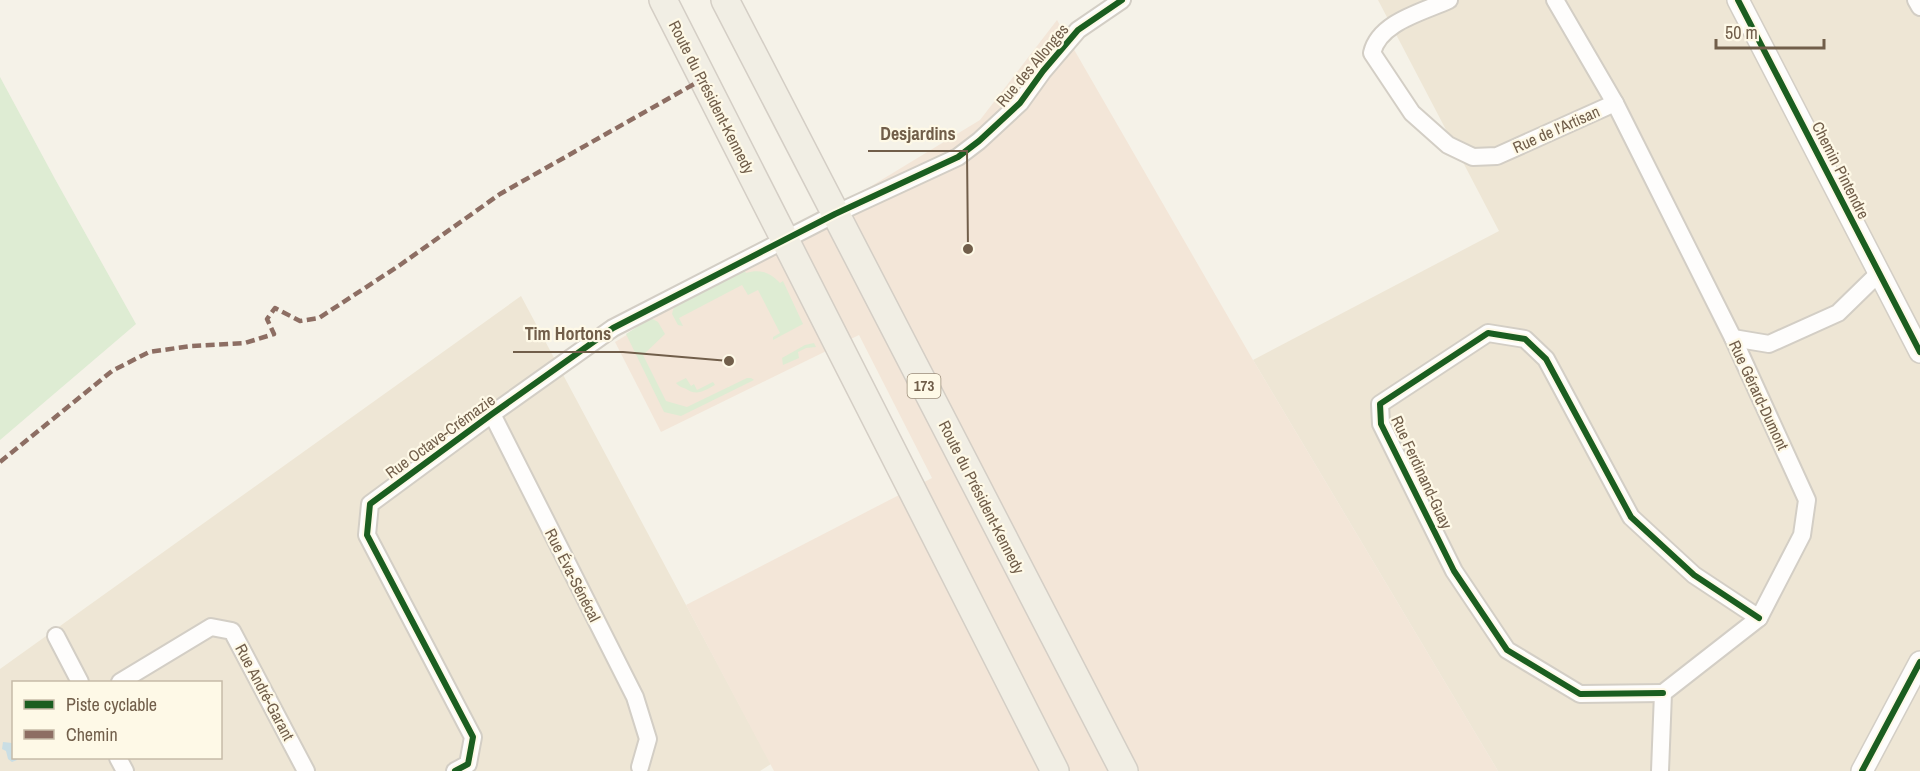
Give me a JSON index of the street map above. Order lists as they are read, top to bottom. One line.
{"streets":{"main road":["Route du Président-Kennedy","173"],"street":["Rue des Allonges","Rue de l'Artisan","Chemin Pintendre","Rue Gérard-Dumont","Rue Octave-Crémazie","Rue Ferdinand-Guay","Rue Éva-Sénécal","Rue André-Garant"]},"crossings":[["Rue des Allonges","Route du Président-Kennedy"],["Rue des Allonges","Rue Octave-Crémazie"],["Route du Président-Kennedy","Rue Octave-Crémazie"],["Rue de l'Artisan","Rue Gérard-Dumont"],["Rue Gérard-Dumont","Rue Ferdinand-Guay"],["Rue Octave-Crémazie","Rue Éva-Sénécal"]],"places":["Desjardins","Tim Hortons"],"legend":["Piste cyclable","Chemin"],"scale_bar":"50 m"}
